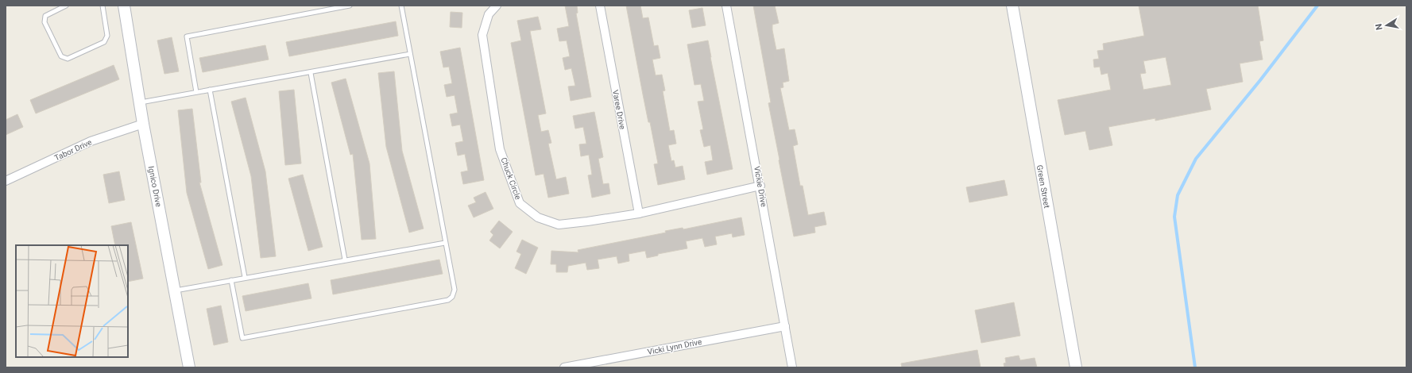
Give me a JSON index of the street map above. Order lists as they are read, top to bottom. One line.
{"streets":{"street":["Varee Drive","Tabor Drive","Chuck Circle","Ignico Drive","Vickie Drive","Green Street","Vicki Lynn Drive"]},"crossings":[["Varee Drive","Chuck Circle"],["Tabor Drive","Ignico Drive"],["Chuck Circle","Vickie Drive"],["Vickie Drive","Vicki Lynn Drive"]],"north":"left"}
